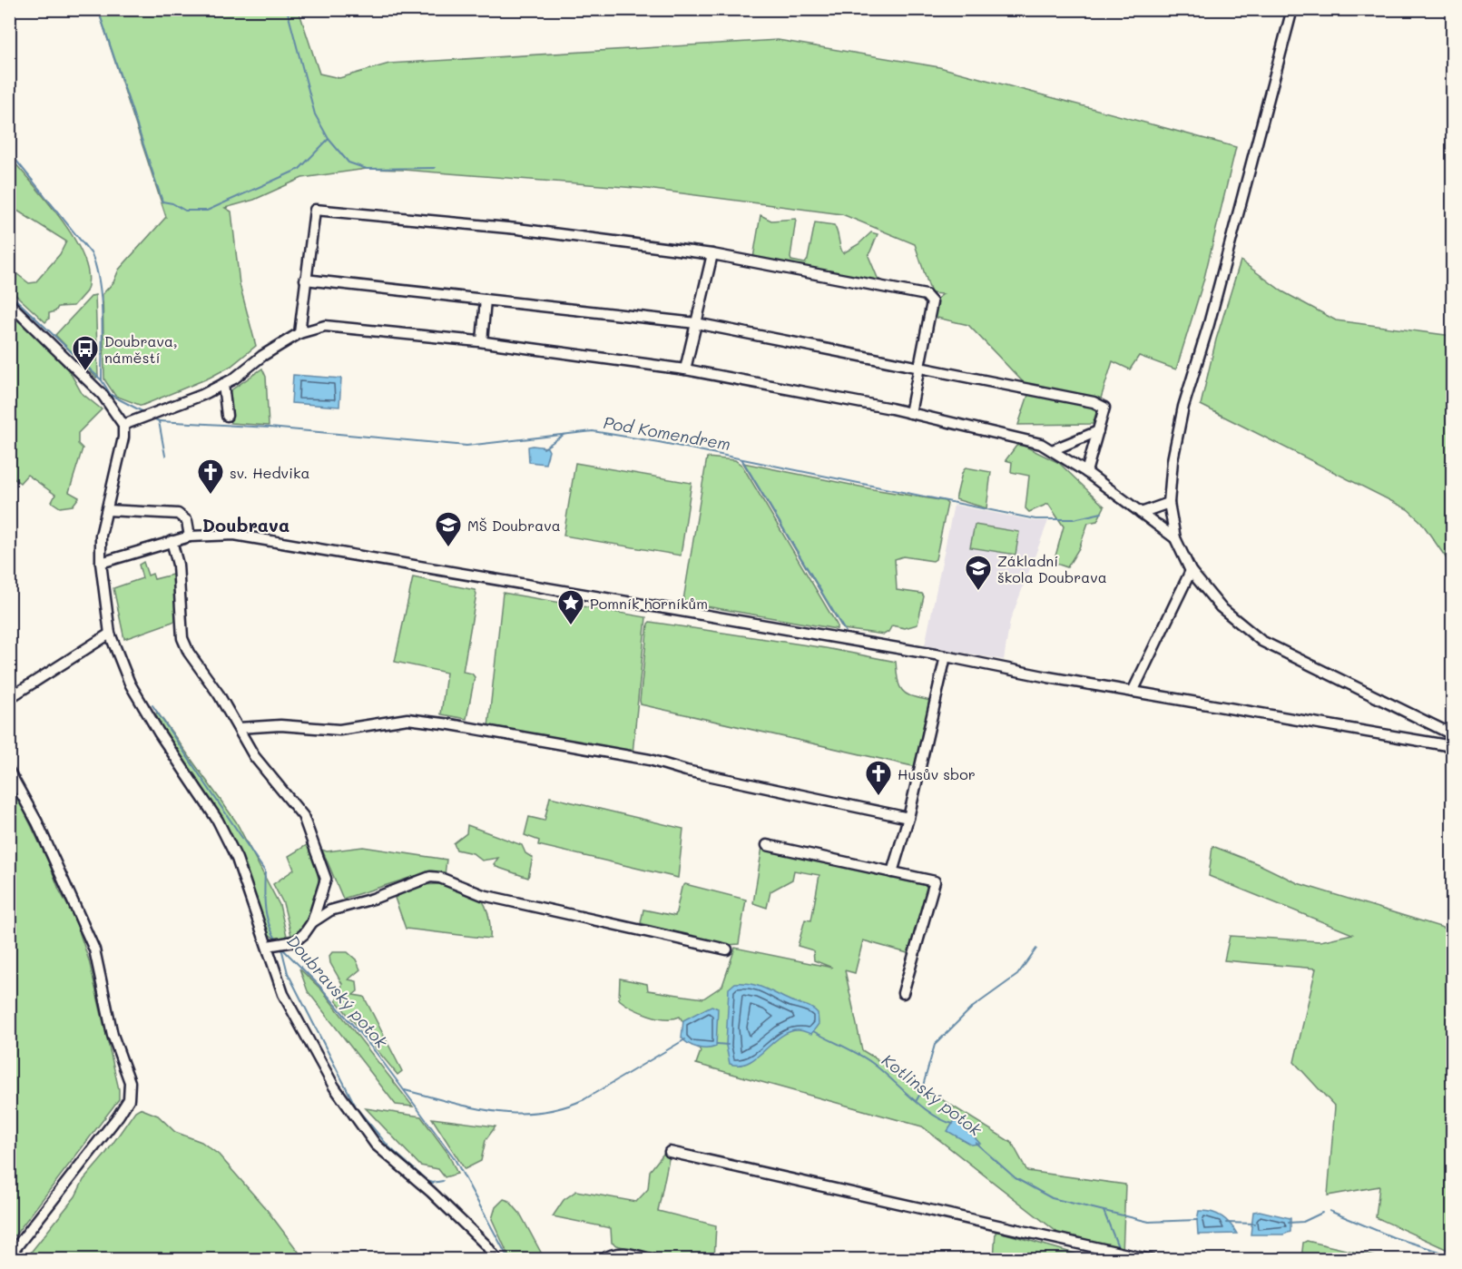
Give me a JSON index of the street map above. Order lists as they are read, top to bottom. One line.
{"districts":["Doubrava"],"water":["Pod Komendrem","Doubravský potok","Kotlinský potok"],"places":{"bus stop":["Doubrava, náměstí"],"church":["sv. Hedvika","Husův sbor"],"school or university":["MŠ Doubrava","Základní škola Doubrava"],"place":["Pomník horníkům"]}}
